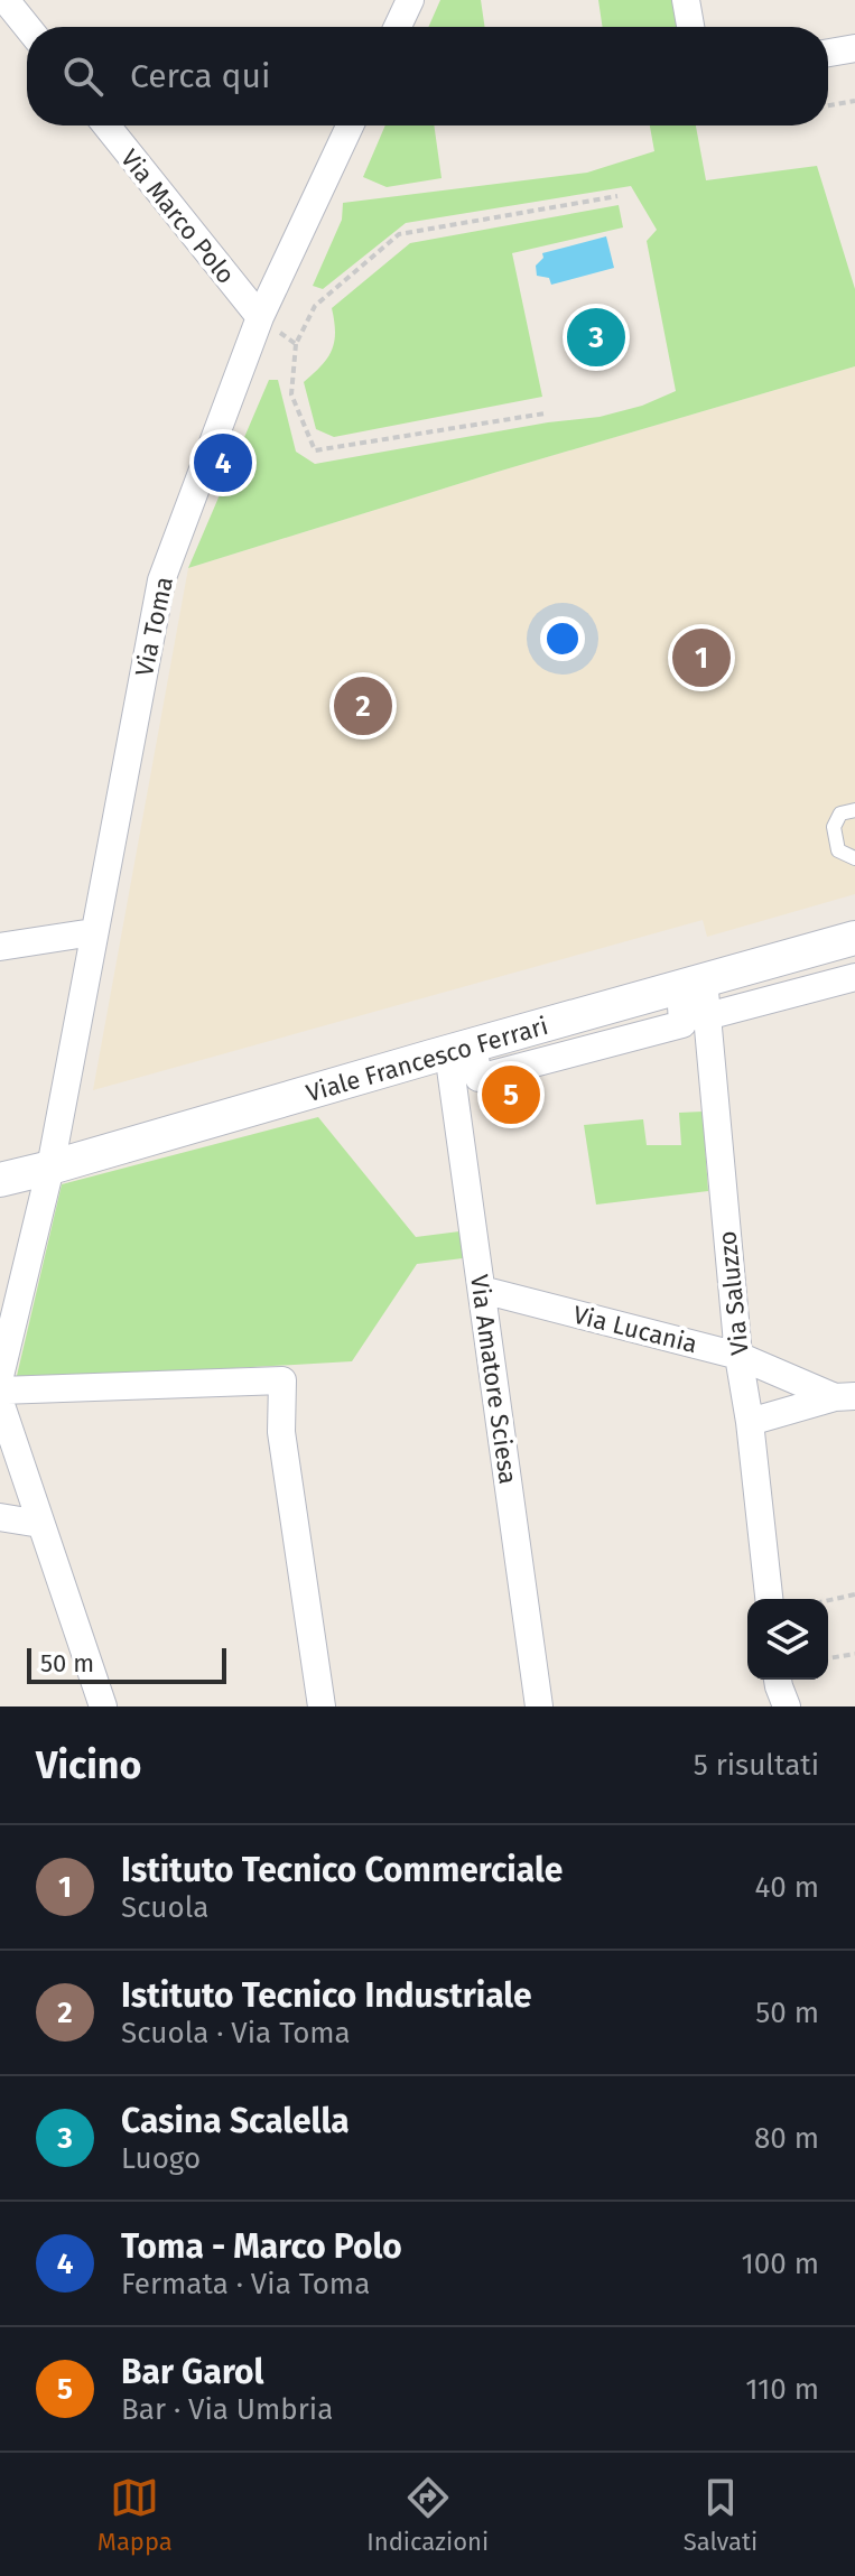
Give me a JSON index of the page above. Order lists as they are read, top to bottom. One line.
{"streets":{"street":["Via Marco Polo","Via Toma","Viale Francesco Ferrari","Via Saluzzo","Via Lucania","Via Amatore Sciesa"]},"crossings":[["Via Marco Polo","Via Toma"],["Via Toma","Viale Francesco Ferrari"],["Viale Francesco Ferrari","Via Saluzzo"],["Viale Francesco Ferrari","Via Amatore Sciesa"],["Via Saluzzo","Via Lucania"],["Via Lucania","Via Amatore Sciesa"]],"scale_bar":"50 m","page":{"search":"Cerca qui","pins":["3","4","1","2","5"],"scale":"50 m","heading":["Vicino","5 risultati"],"list":[{"mark":"1","name":"Istituto Tecnico Commerciale","note":"Scuola","value":"40 m"},{"mark":"2","name":"Istituto Tecnico Industriale","note":"Scuola · Via Toma","value":"50 m"},{"mark":"3","name":"Casina Scalella","note":"Luogo","value":"80 m"},{"mark":"4","name":"Toma - Marco Polo","note":"Fermata · Via Toma","value":"100 m"},{"mark":"5","name":"Bar Garol","note":"Bar · Via Umbria","value":"110 m"}],"nav":["Mappa","Indicazioni","Salvati"]}}
